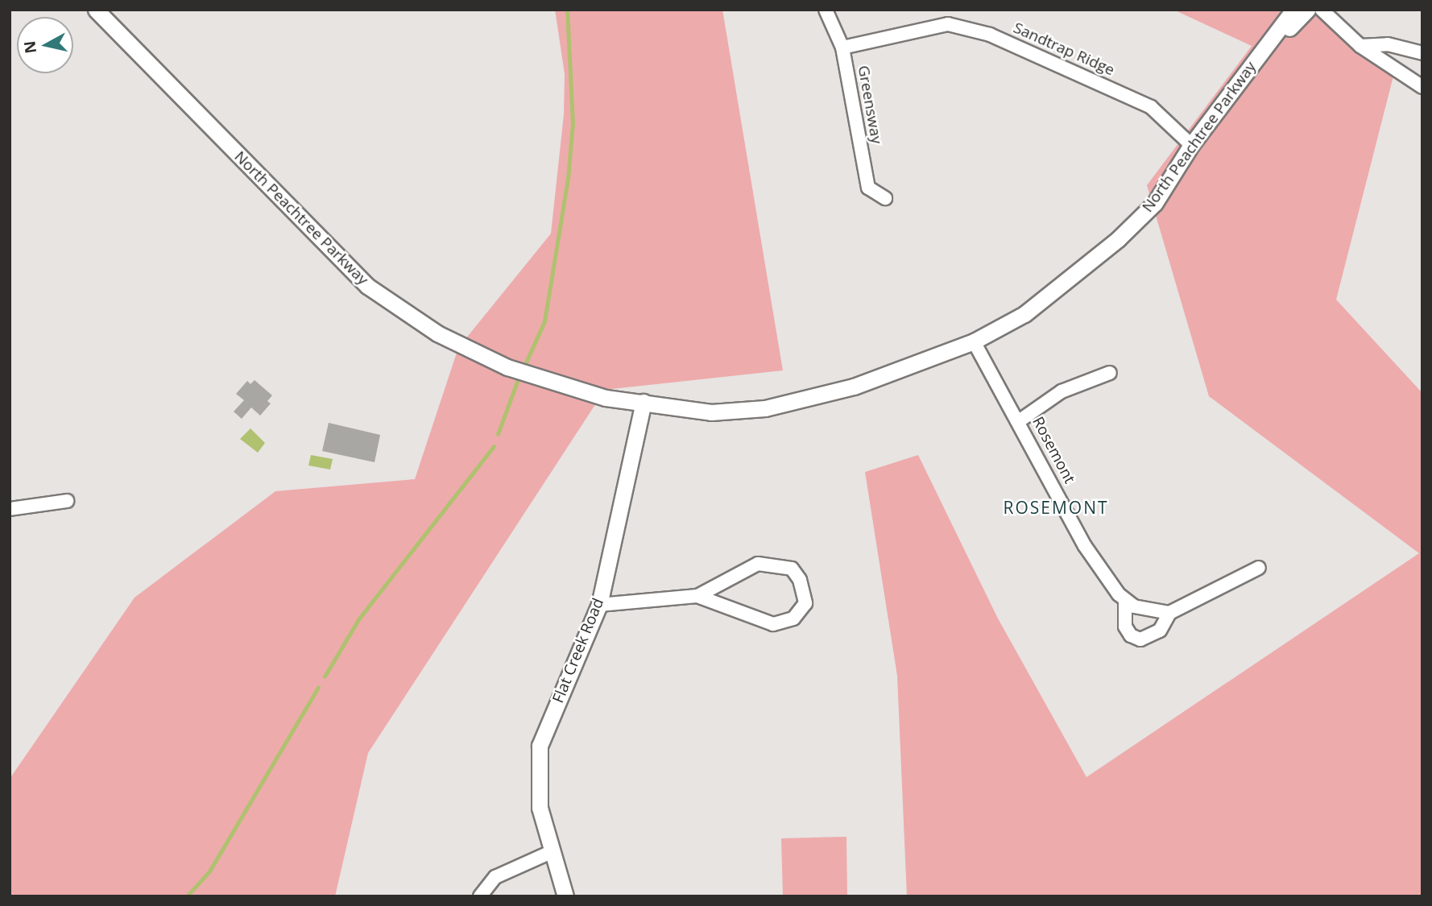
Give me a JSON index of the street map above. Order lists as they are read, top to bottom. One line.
{"streets":{"street":["Sandtrap Ridge","Greensway","North Peachtree Parkway","Rosemont","Flat Creek Road"]},"crossings":[["Sandtrap Ridge","Greensway"],["Sandtrap Ridge","North Peachtree Parkway"],["North Peachtree Parkway","Rosemont"],["North Peachtree Parkway","Flat Creek Road"]],"districts":["ROSEMONT"],"north":"left"}
